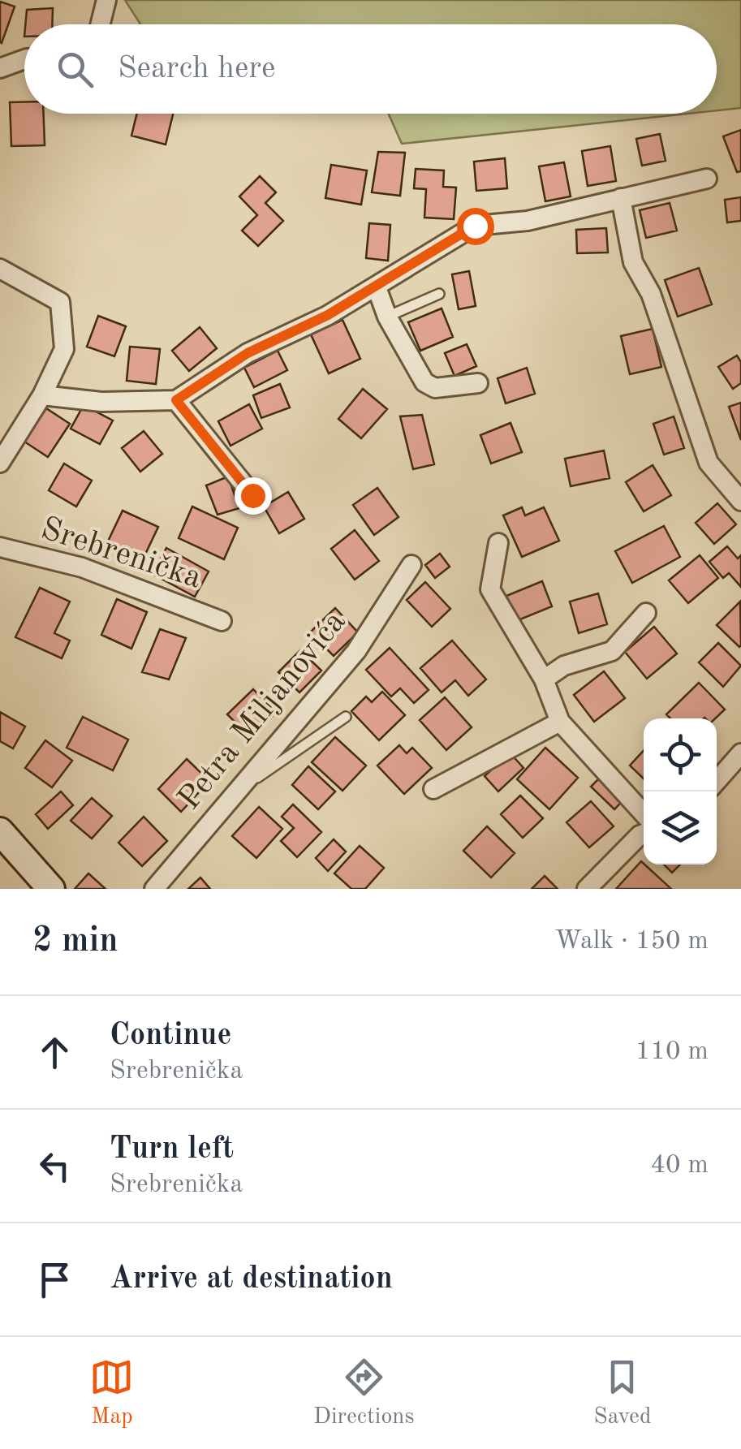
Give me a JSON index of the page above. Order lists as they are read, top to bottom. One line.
{"streets":{"street":["Srebrenička","Petra Miljanovića"]},"page":{"search":"Search here","heading":["2 min","Walk · 150 m"],"list":[["Continue","Srebrenička","110 m"],["Turn left","Srebrenička","40 m"],"Arrive at destination"],"nav":["Map","Directions","Saved"]}}
